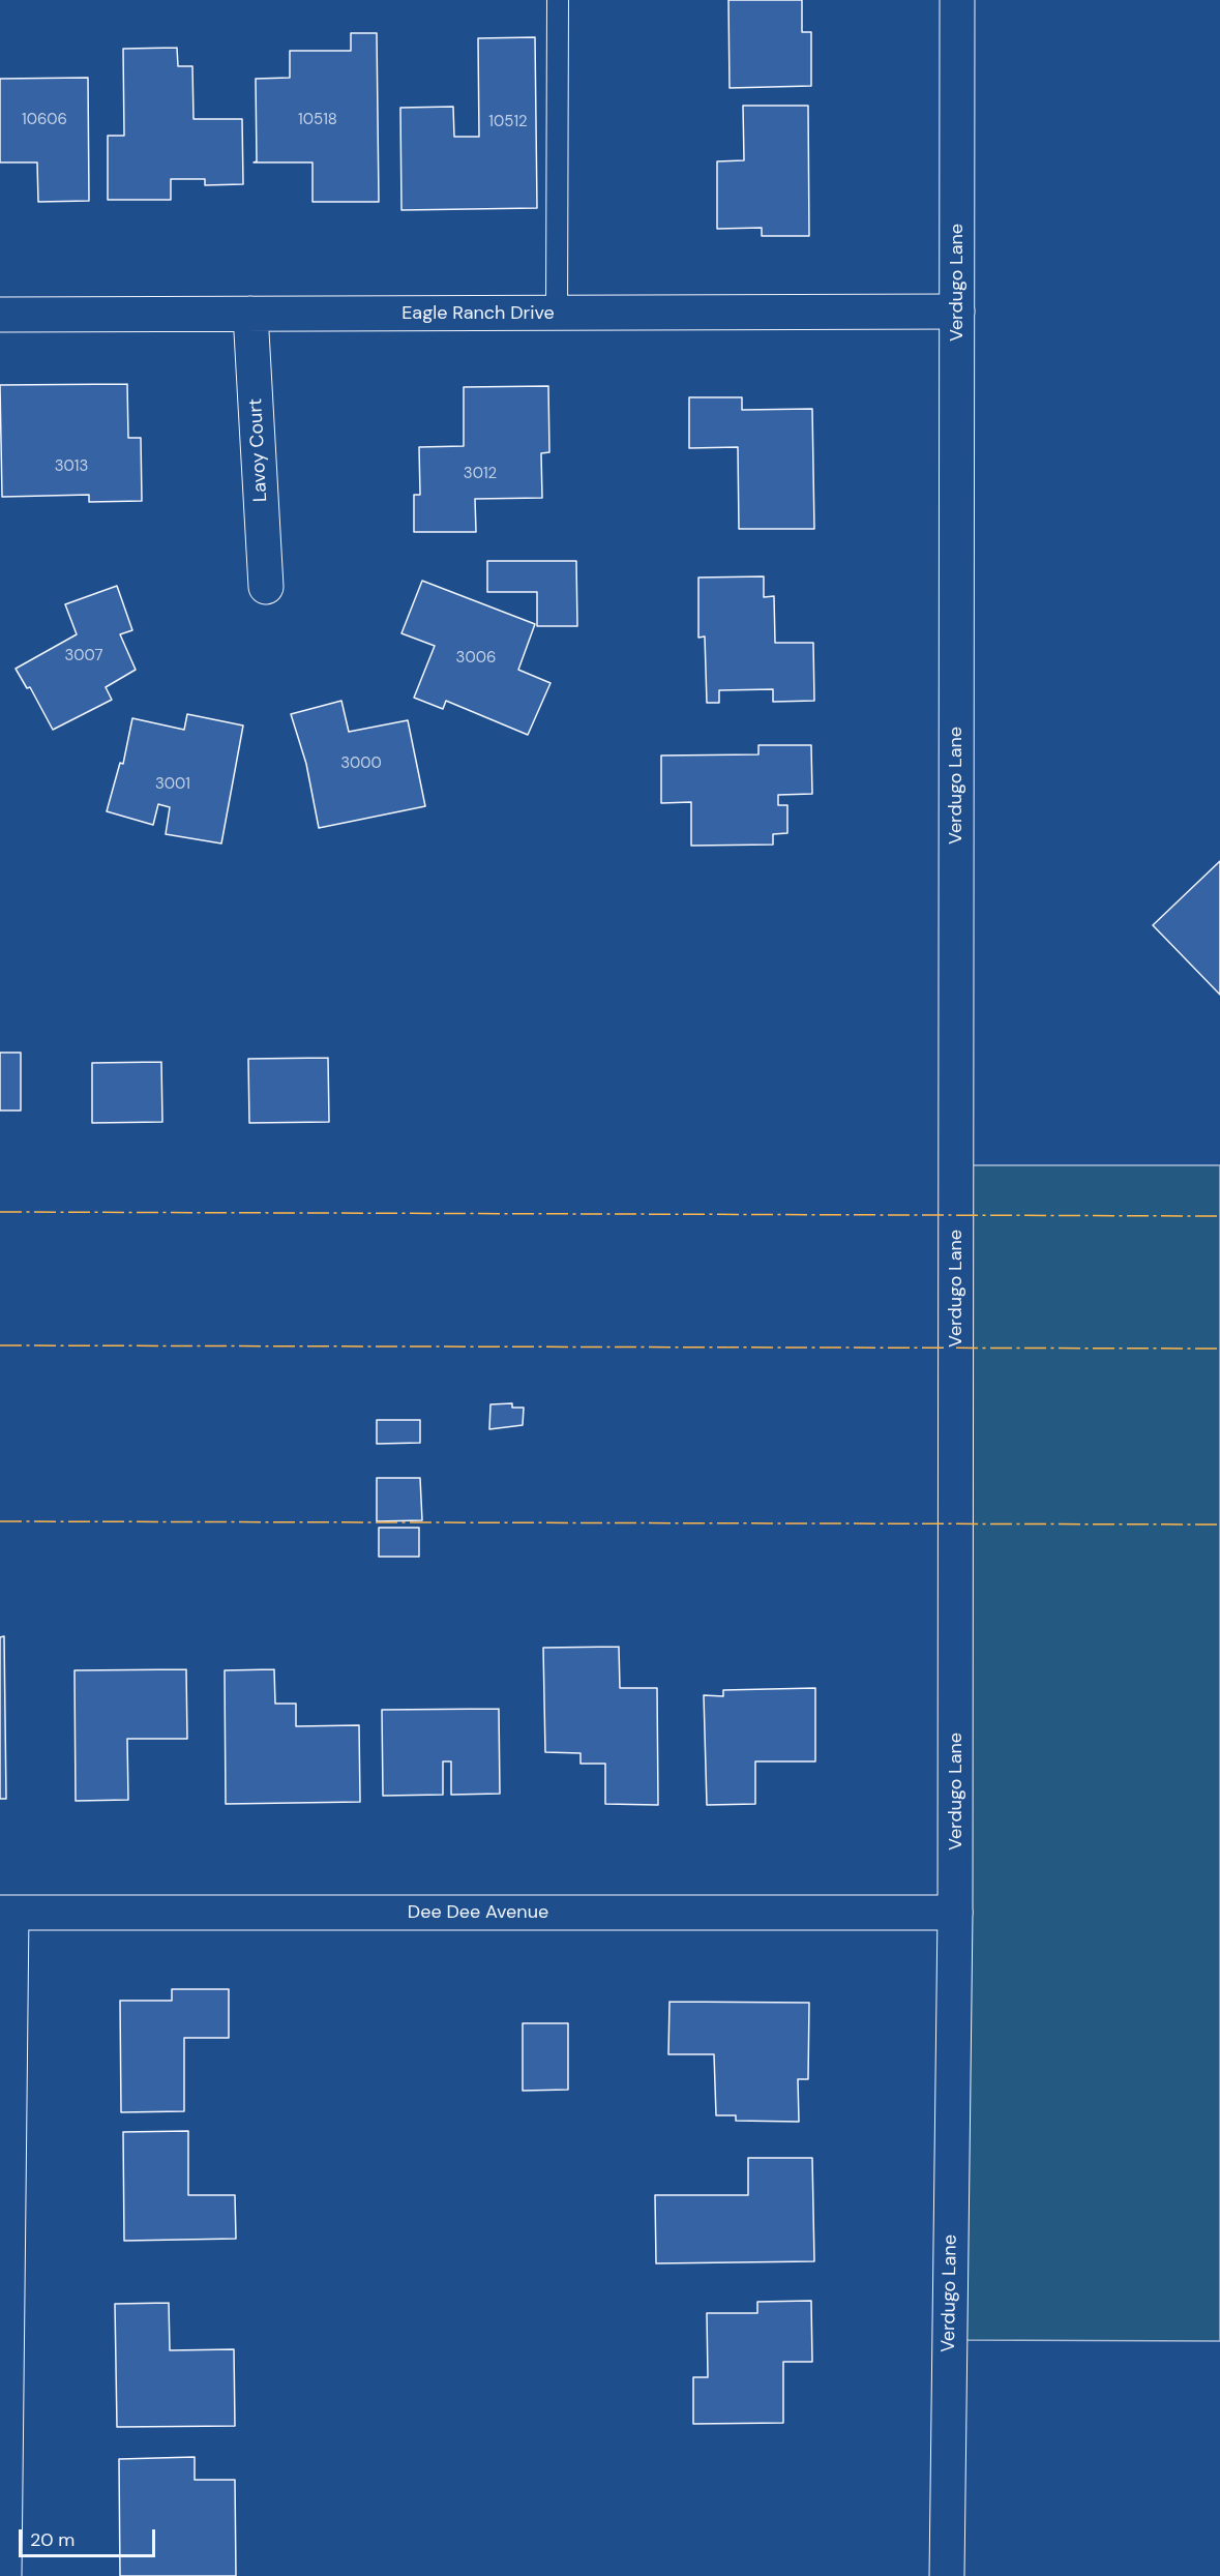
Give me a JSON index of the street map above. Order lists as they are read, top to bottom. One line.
{"streets":{"street":["Verdugo Lane","Eagle Ranch Drive","Lavoy Court","Dee Dee Avenue"]},"crossings":[["Verdugo Lane","Eagle Ranch Drive"],["Verdugo Lane","Dee Dee Avenue"],["Eagle Ranch Drive","Lavoy Court"]],"house_numbers":["10606","10518","10512","3013","3012","3007","3006","3000","3001"],"scale_bar":"20 m"}
